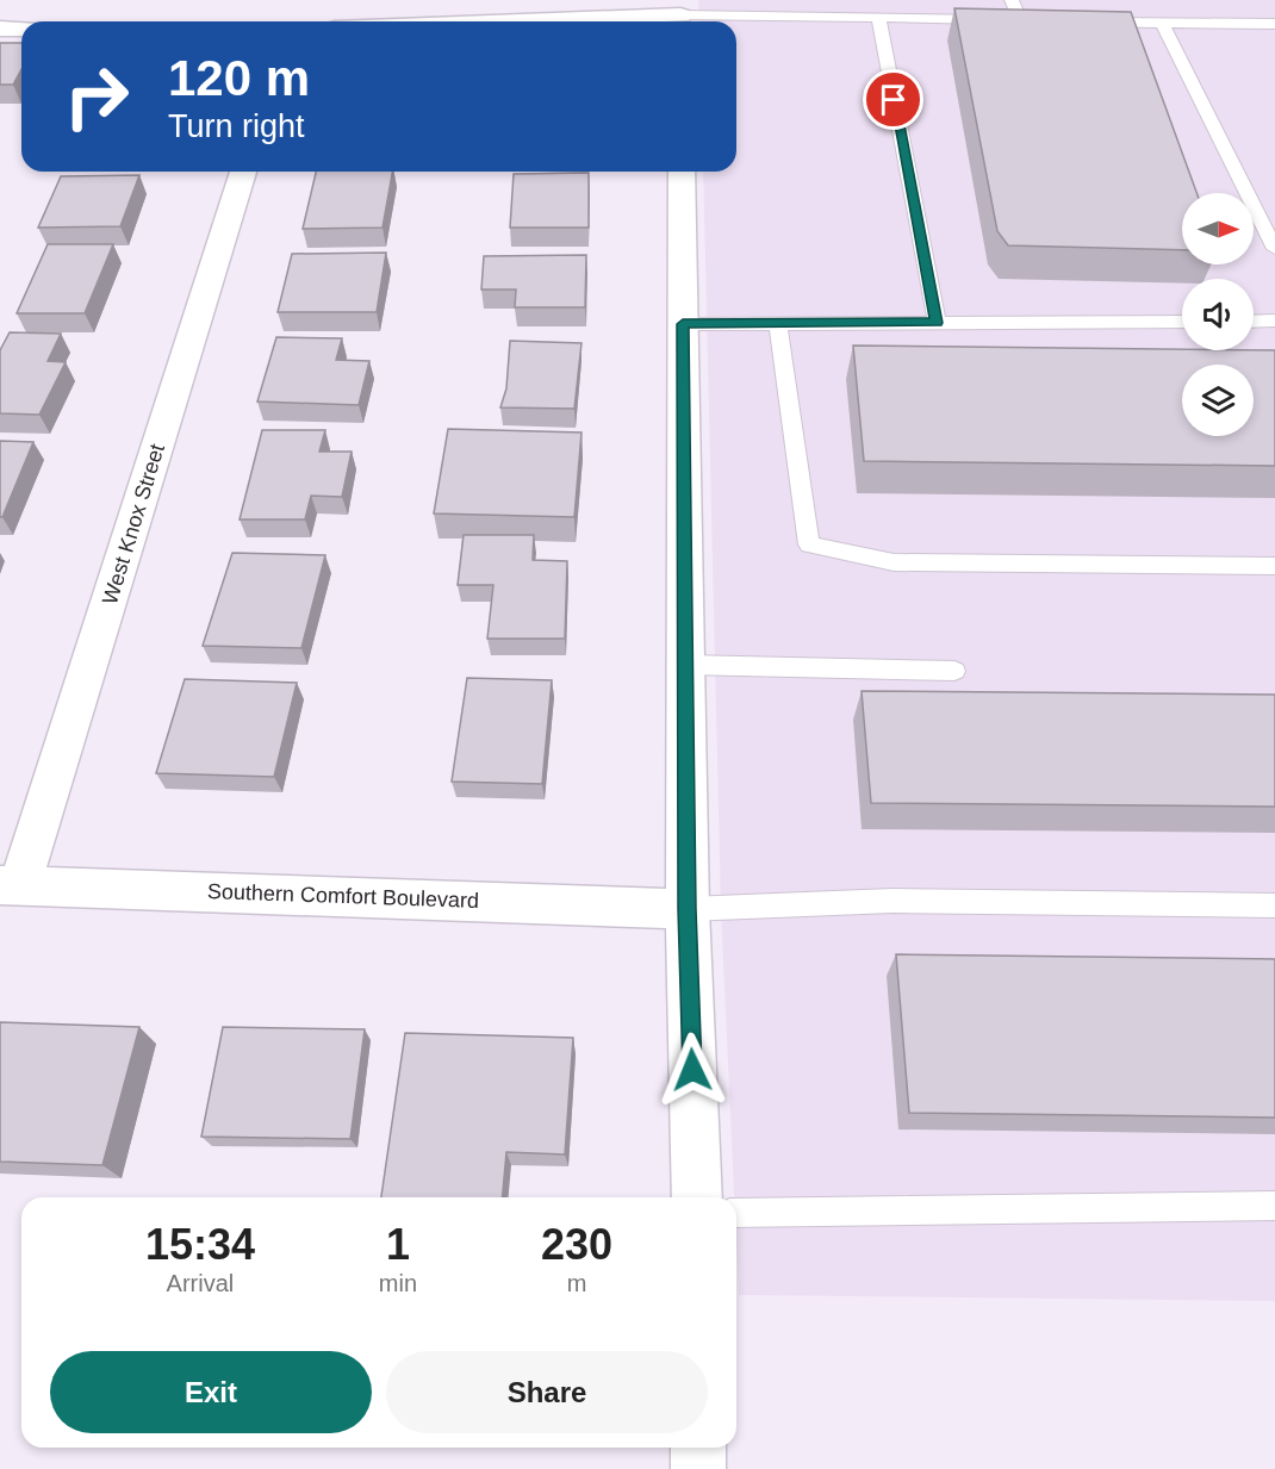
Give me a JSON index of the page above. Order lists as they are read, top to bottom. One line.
{"streets":{"street":["West Knox Street","Southern Comfort Boulevard"]},"crossings":[["West Knox Street","Southern Comfort Boulevard"]],"north":"right","page":{"turn":["120 m","Turn right"],"eta":["15:34","Arrival","1","min","230","m"],"buttons":["Exit","Share"]}}
